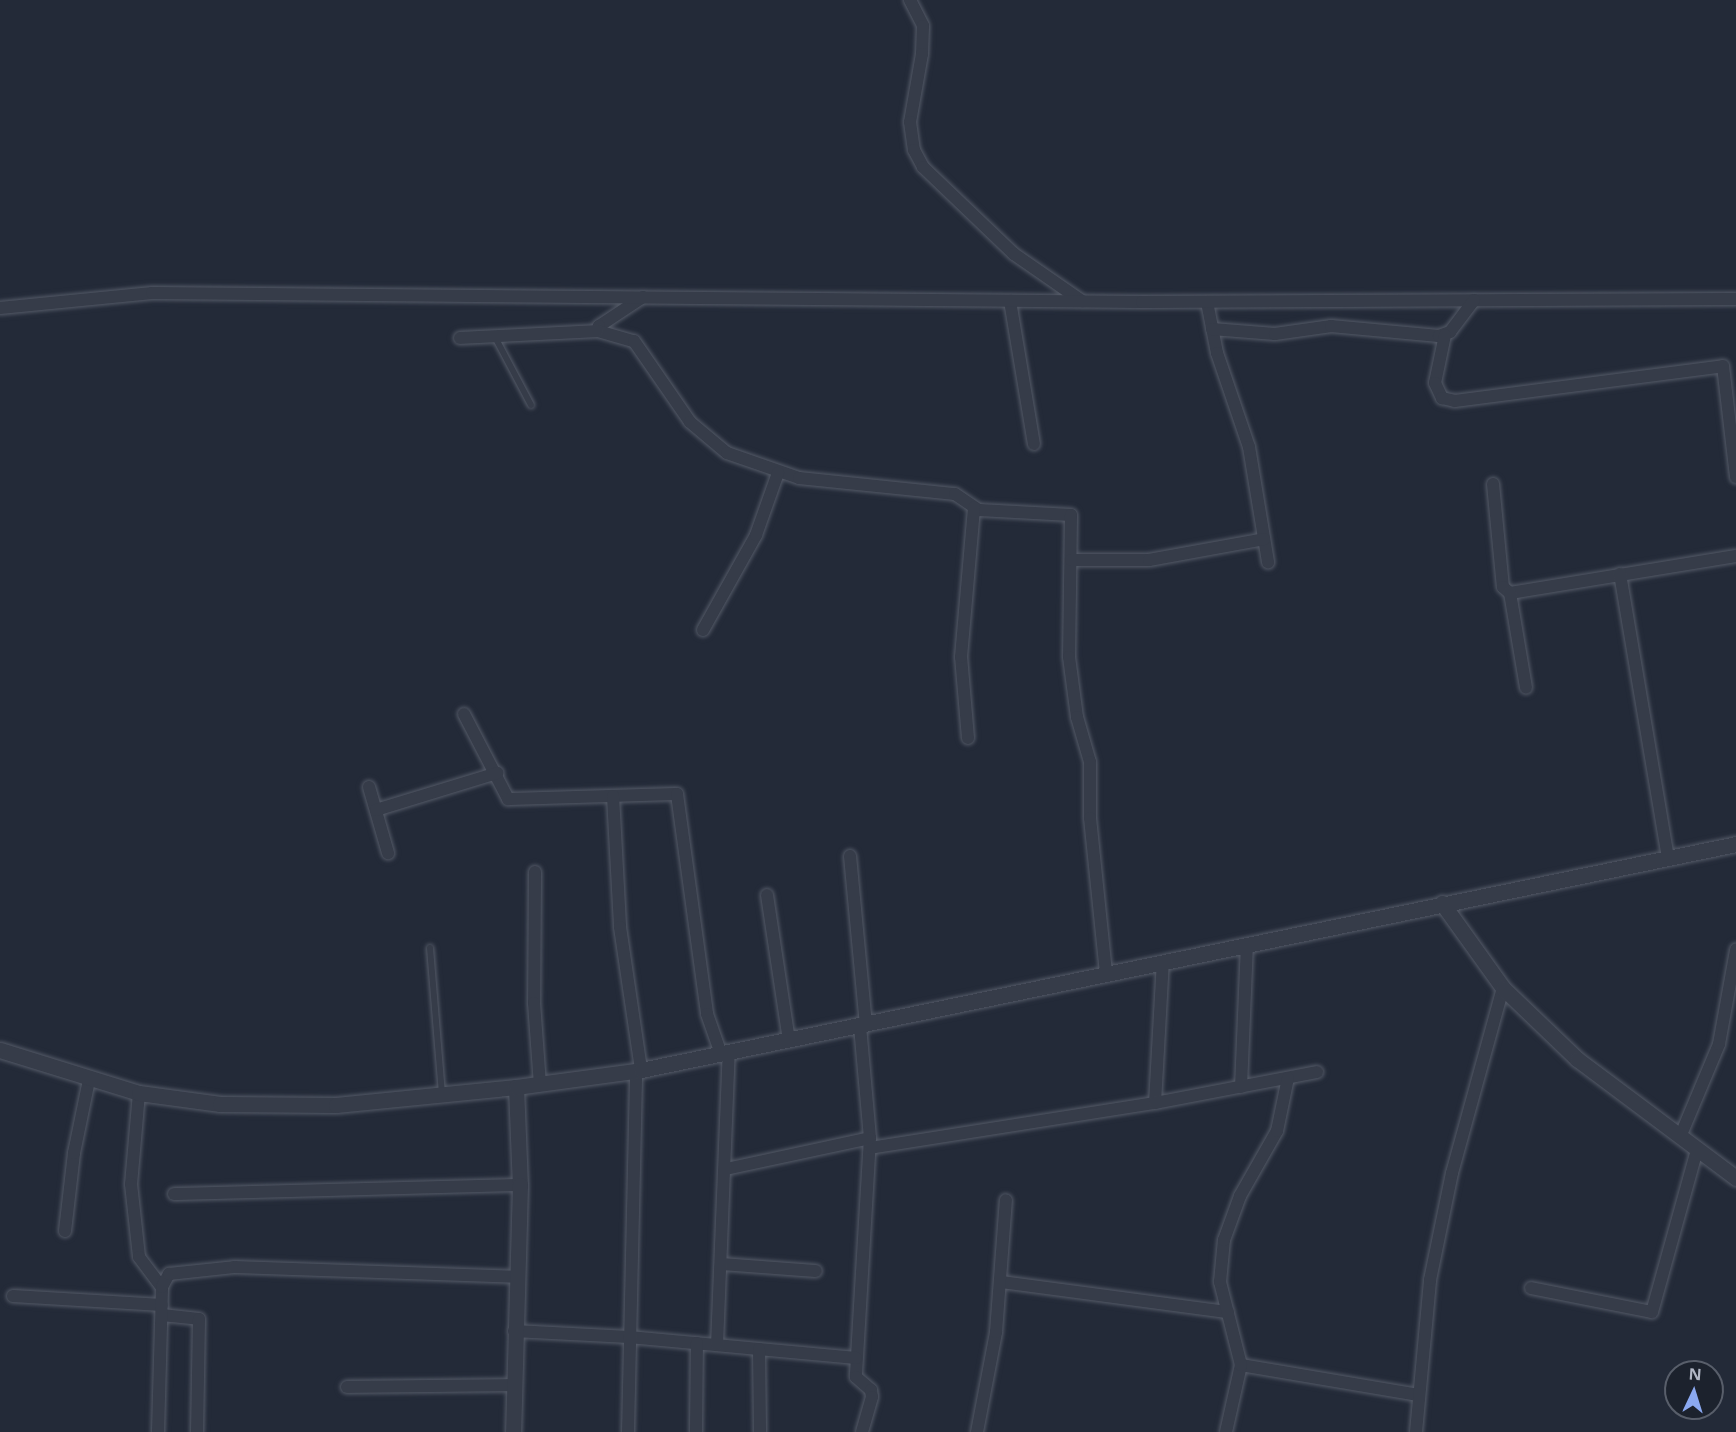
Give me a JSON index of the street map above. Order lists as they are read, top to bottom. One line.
{"north":"top"}
